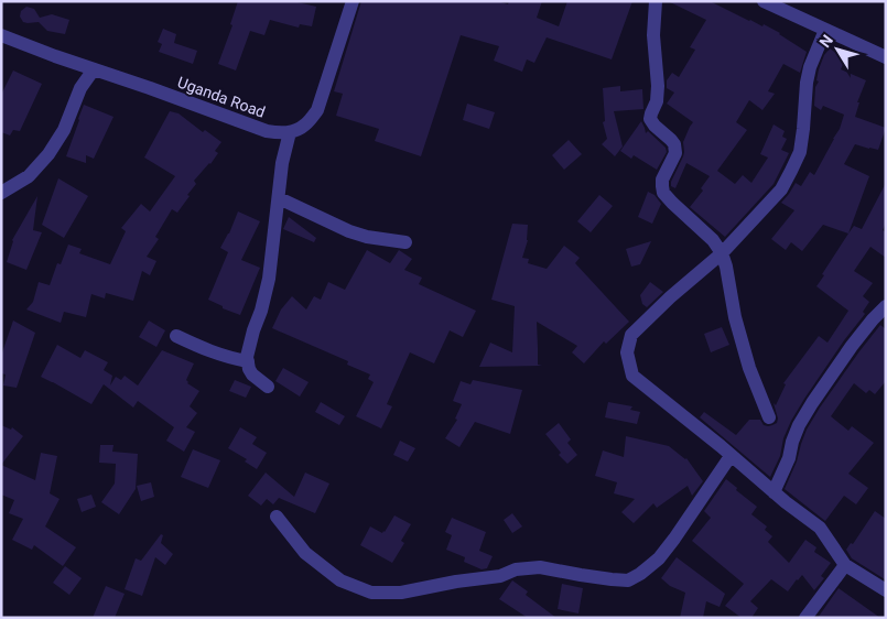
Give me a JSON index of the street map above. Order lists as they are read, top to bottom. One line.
{"streets":{"street":["Uganda Road"]},"north":"top left"}
